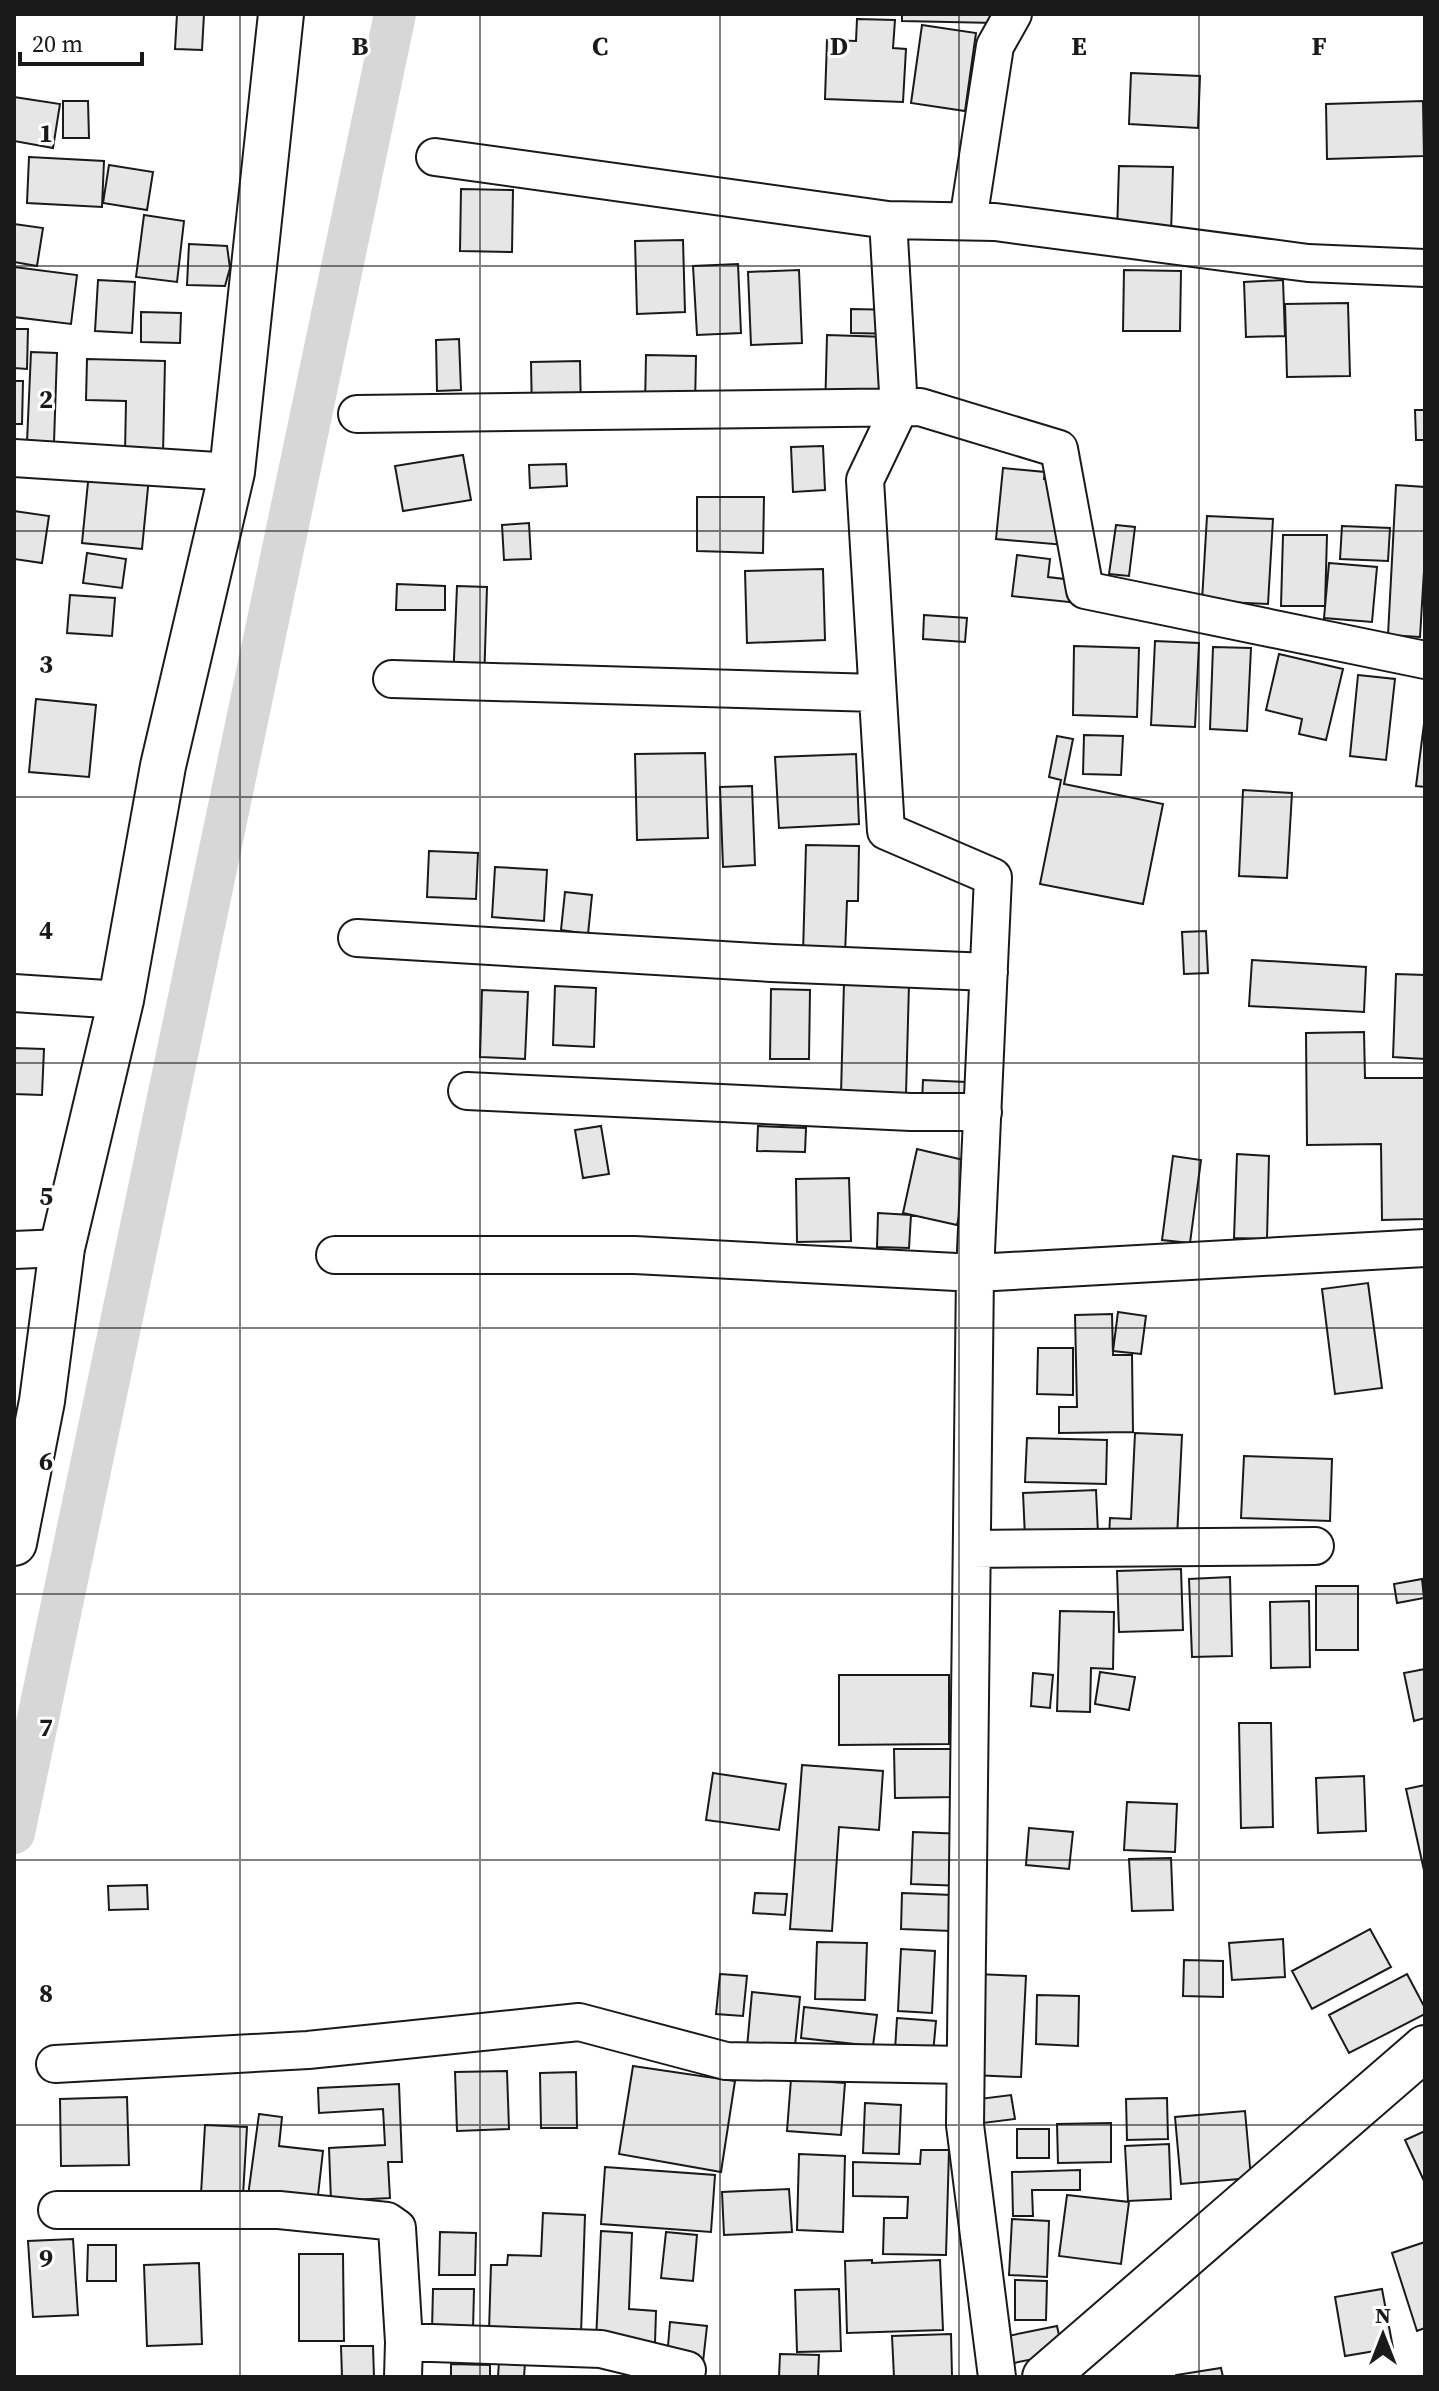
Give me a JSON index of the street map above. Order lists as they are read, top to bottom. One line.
{"scale_bar":"20 m","north":"top","grid":{"columns":["B","C","D","E","F"],"rows":["1","2","3","4","5","6","7","8","9"]}}
